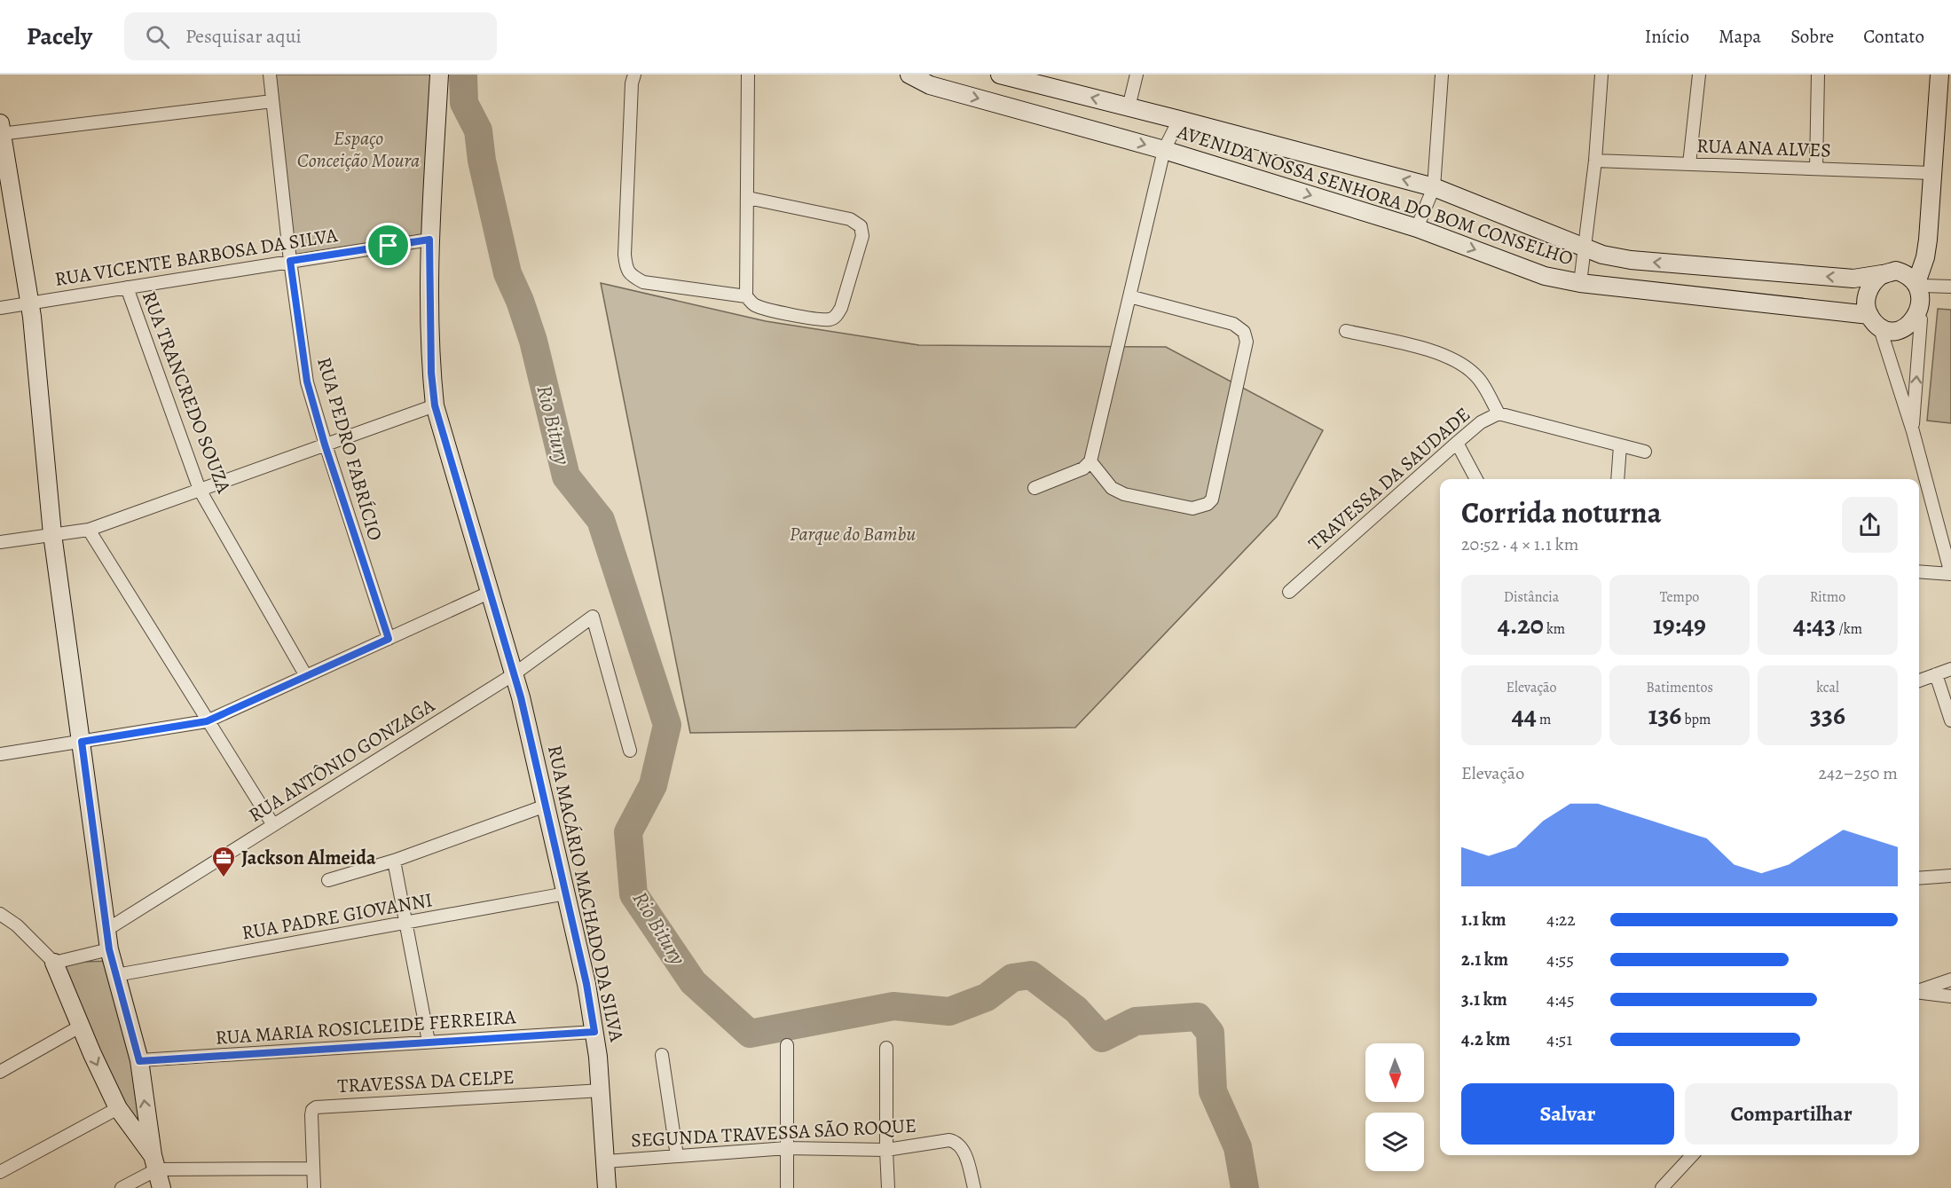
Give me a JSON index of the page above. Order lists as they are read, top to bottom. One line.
{"streets":{"street":["RUA ANA ALVES","AVENIDA NOSSA SENHORA DO BOM CONSELHO","RUA VICENTE BARBOSA DA SILVA","RUA TRANCREDO SOUZA","RUA PEDRO FABRÍCIO","TRAVESSA DA SAUDADE","RUA ANTÔNIO GONZAGA","RUA MACÁRIO MACHADO DA SILVA","RUA PADRE GIOVANNI","RUA MARIA ROSICLEIDE FERREIRA","TRAVESSA DA CELPE","SEGUNDA TRAVESSA SÃO ROQUE"]},"crossings":[["RUA VICENTE BARBOSA DA SILVA","RUA TRANCREDO SOUZA"],["RUA VICENTE BARBOSA DA SILVA","RUA PEDRO FABRÍCIO"],["RUA VICENTE BARBOSA DA SILVA","RUA MACÁRIO MACHADO DA SILVA"],["RUA ANTÔNIO GONZAGA","RUA MACÁRIO MACHADO DA SILVA"],["RUA MACÁRIO MACHADO DA SILVA","RUA PADRE GIOVANNI"],["RUA MACÁRIO MACHADO DA SILVA","RUA MARIA ROSICLEIDE FERREIRA"],["RUA MACÁRIO MACHADO DA SILVA","TRAVESSA DA CELPE"],["RUA MACÁRIO MACHADO DA SILVA","SEGUNDA TRAVESSA SÃO ROQUE"]],"water":["Rio Bitury"],"parks":["Espaço Conceição Moura","Parque do Bambu"],"places":{"office":["Jackson Almeida"]},"north":"bottom","page":{"header":"Pacely","search":"Pesquisar aqui","nav":["Início","Mapa","Sobre","Contato"],"heading":["Corrida noturna","20:52 · 4 × 1.1 km"],"stats":[["Distância","4.20 km"],["Tempo","19:49"],["Ritmo","4:43 /km"],["Elevação","44 m"],["Batimentos","136 bpm"],["kcal","336"]],"chart":["Elevação","242–250 m"],"list":[{"name":"1.1 km","note":"4:22"},{"name":"2.1 km","note":"4:55"},{"name":"3.1 km","note":"4:45"},{"name":"4.2 km","note":"4:51"}],"buttons":["Salvar","Compartilhar"]}}
